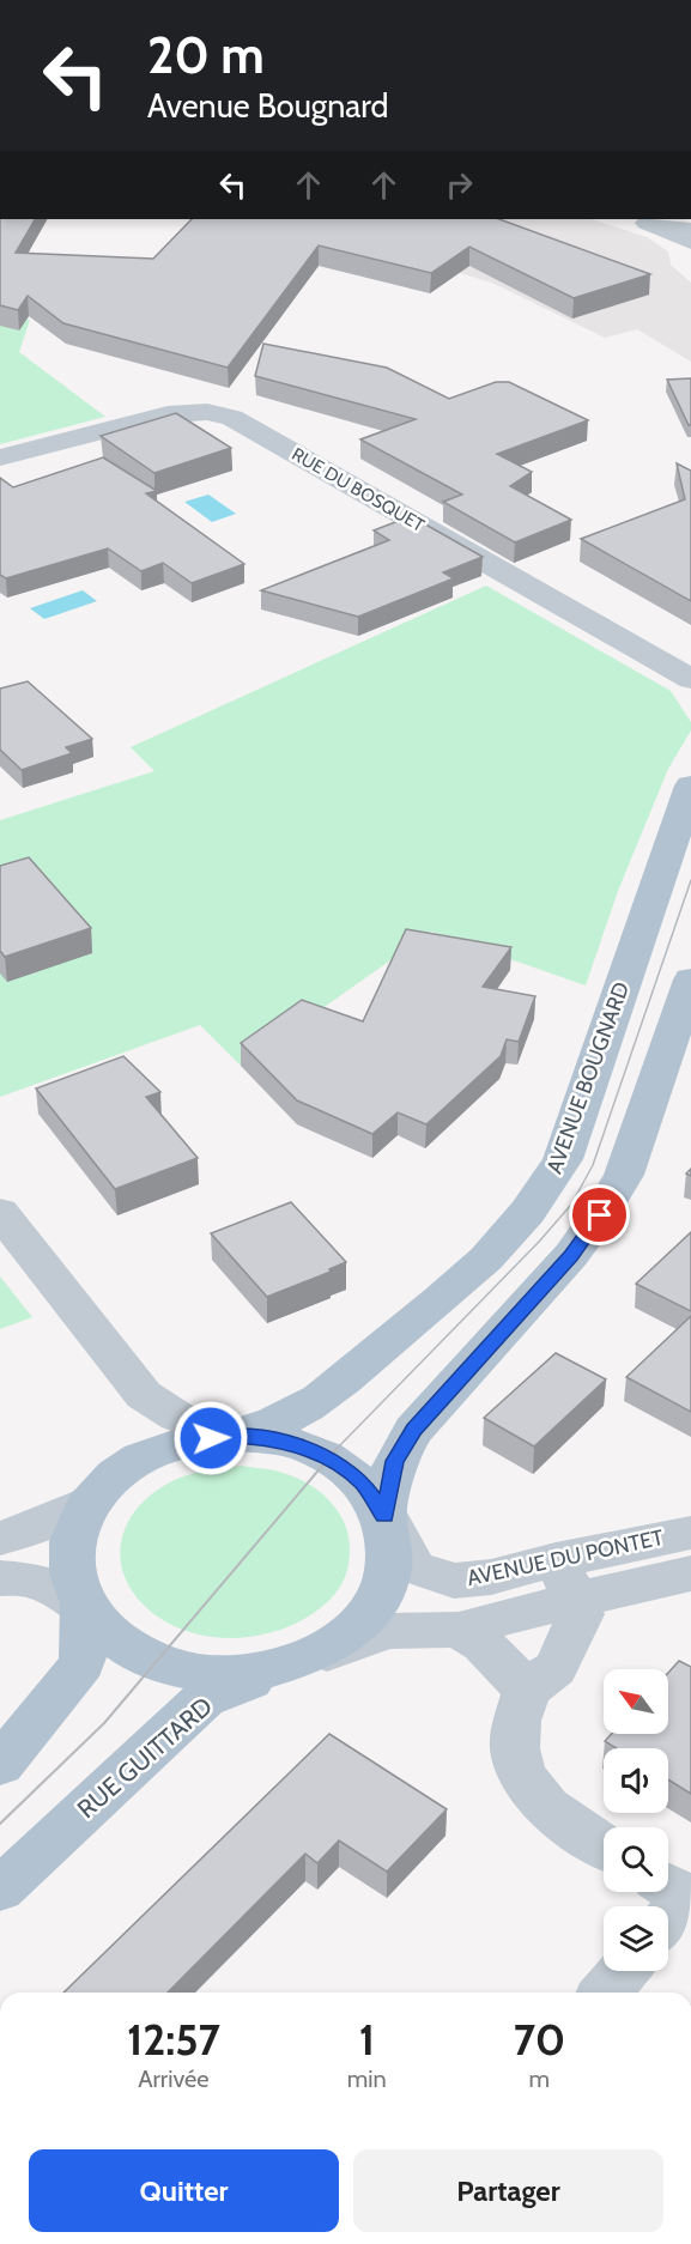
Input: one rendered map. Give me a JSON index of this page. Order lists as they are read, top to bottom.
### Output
{
  "streets": {
    "main road": ["AVENUE BOUGNARD", "RUE GUITTARD"],
    "street": ["RUE DU BOSQUET", "AVENUE DU PONTET"]
  },
  "crossings": [
    ["AVENUE DU PONTET", "RUE GUITTARD"]
  ],
  "north": "top left",
  "page": {
    "turn": ["20 m", "Avenue Bougnard"],
    "eta": [
      "12:57",
      "Arrivée",
      "1",
      "min",
      "70",
      "m"
    ],
    "buttons": ["Quitter", "Partager"]
  }
}
